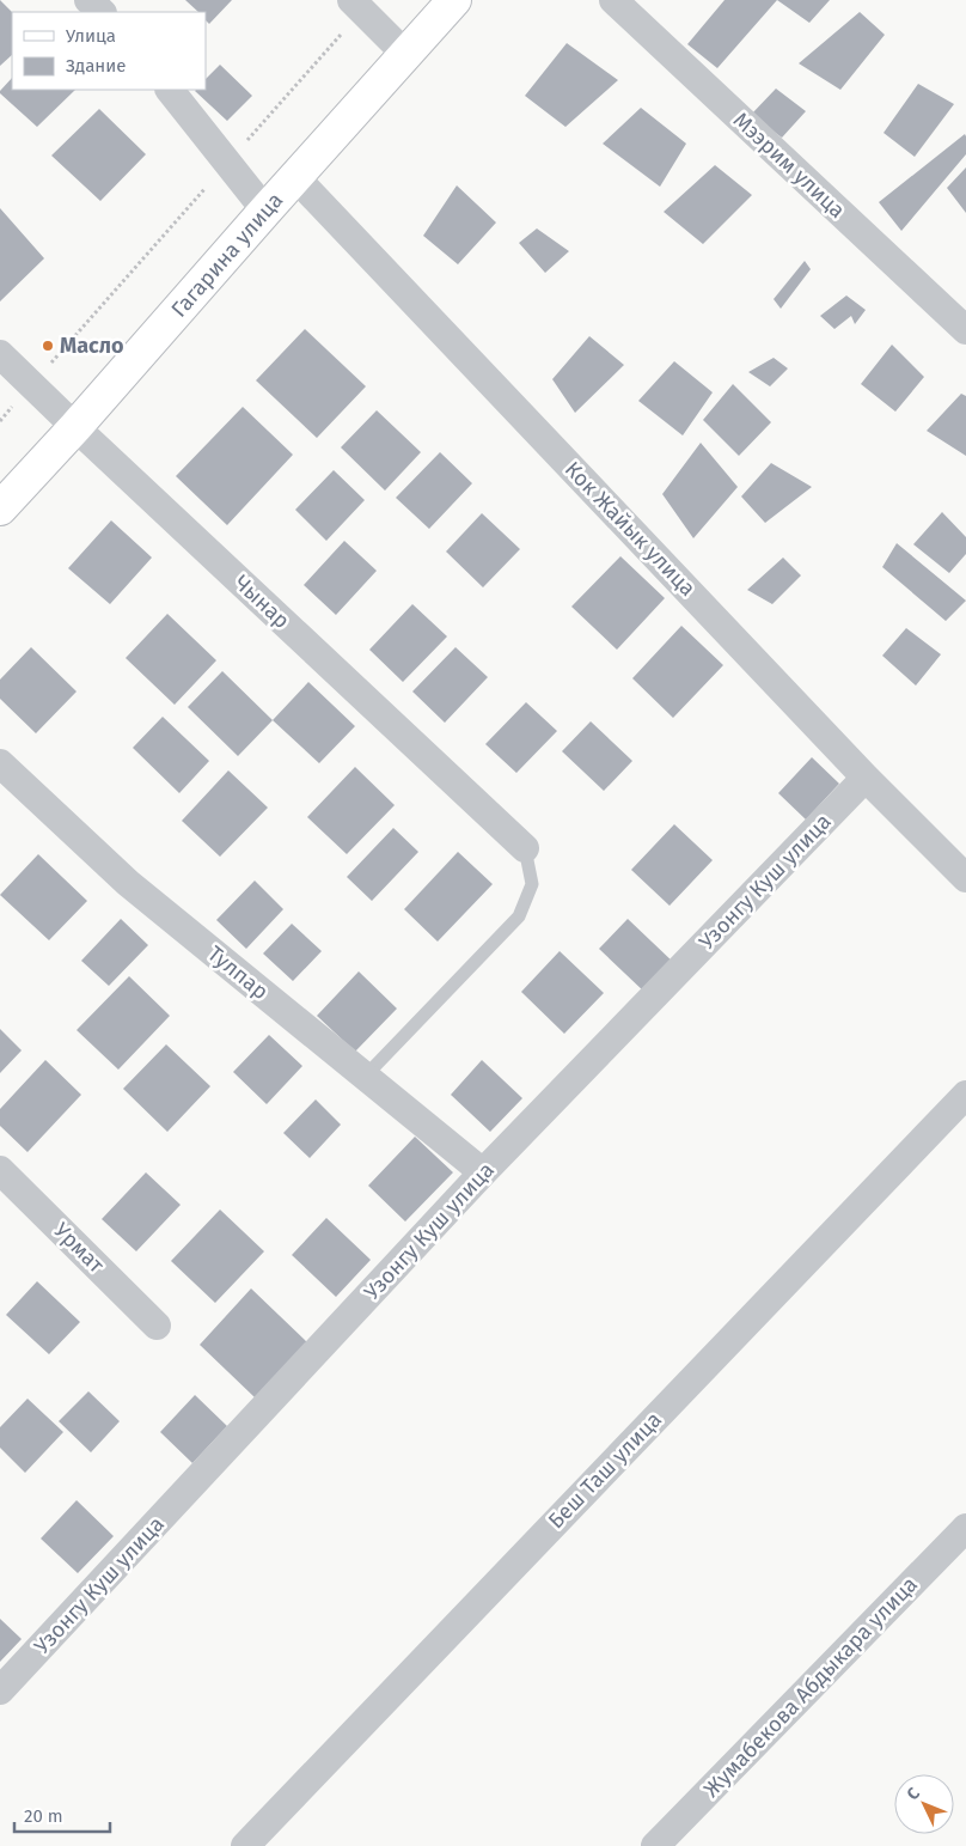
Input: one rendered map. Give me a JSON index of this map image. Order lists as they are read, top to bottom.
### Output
{
  "streets": {
    "main road": ["Гагарина улица"],
    "street": [
      "Мээрим улица",
      "Кок Жайык улица",
      "Чынар",
      "Узонгу Куш улица",
      "Тулпар",
      "Урмат",
      "Беш Таш улица",
      "Жумабекова Абдыкара улица"
    ]
  },
  "crossings": [
    ["Гагарина улица", "Кок Жайык улица"],
    ["Гагарина улица", "Чынар"],
    ["Кок Жайык улица", "Узонгу Куш улица"],
    ["Узонгу Куш улица", "Тулпар"]
  ],
  "places": ["Масло"],
  "legend": ["Улица", "Здание"],
  "scale_bar": "20 m",
  "north": "top left"
}
